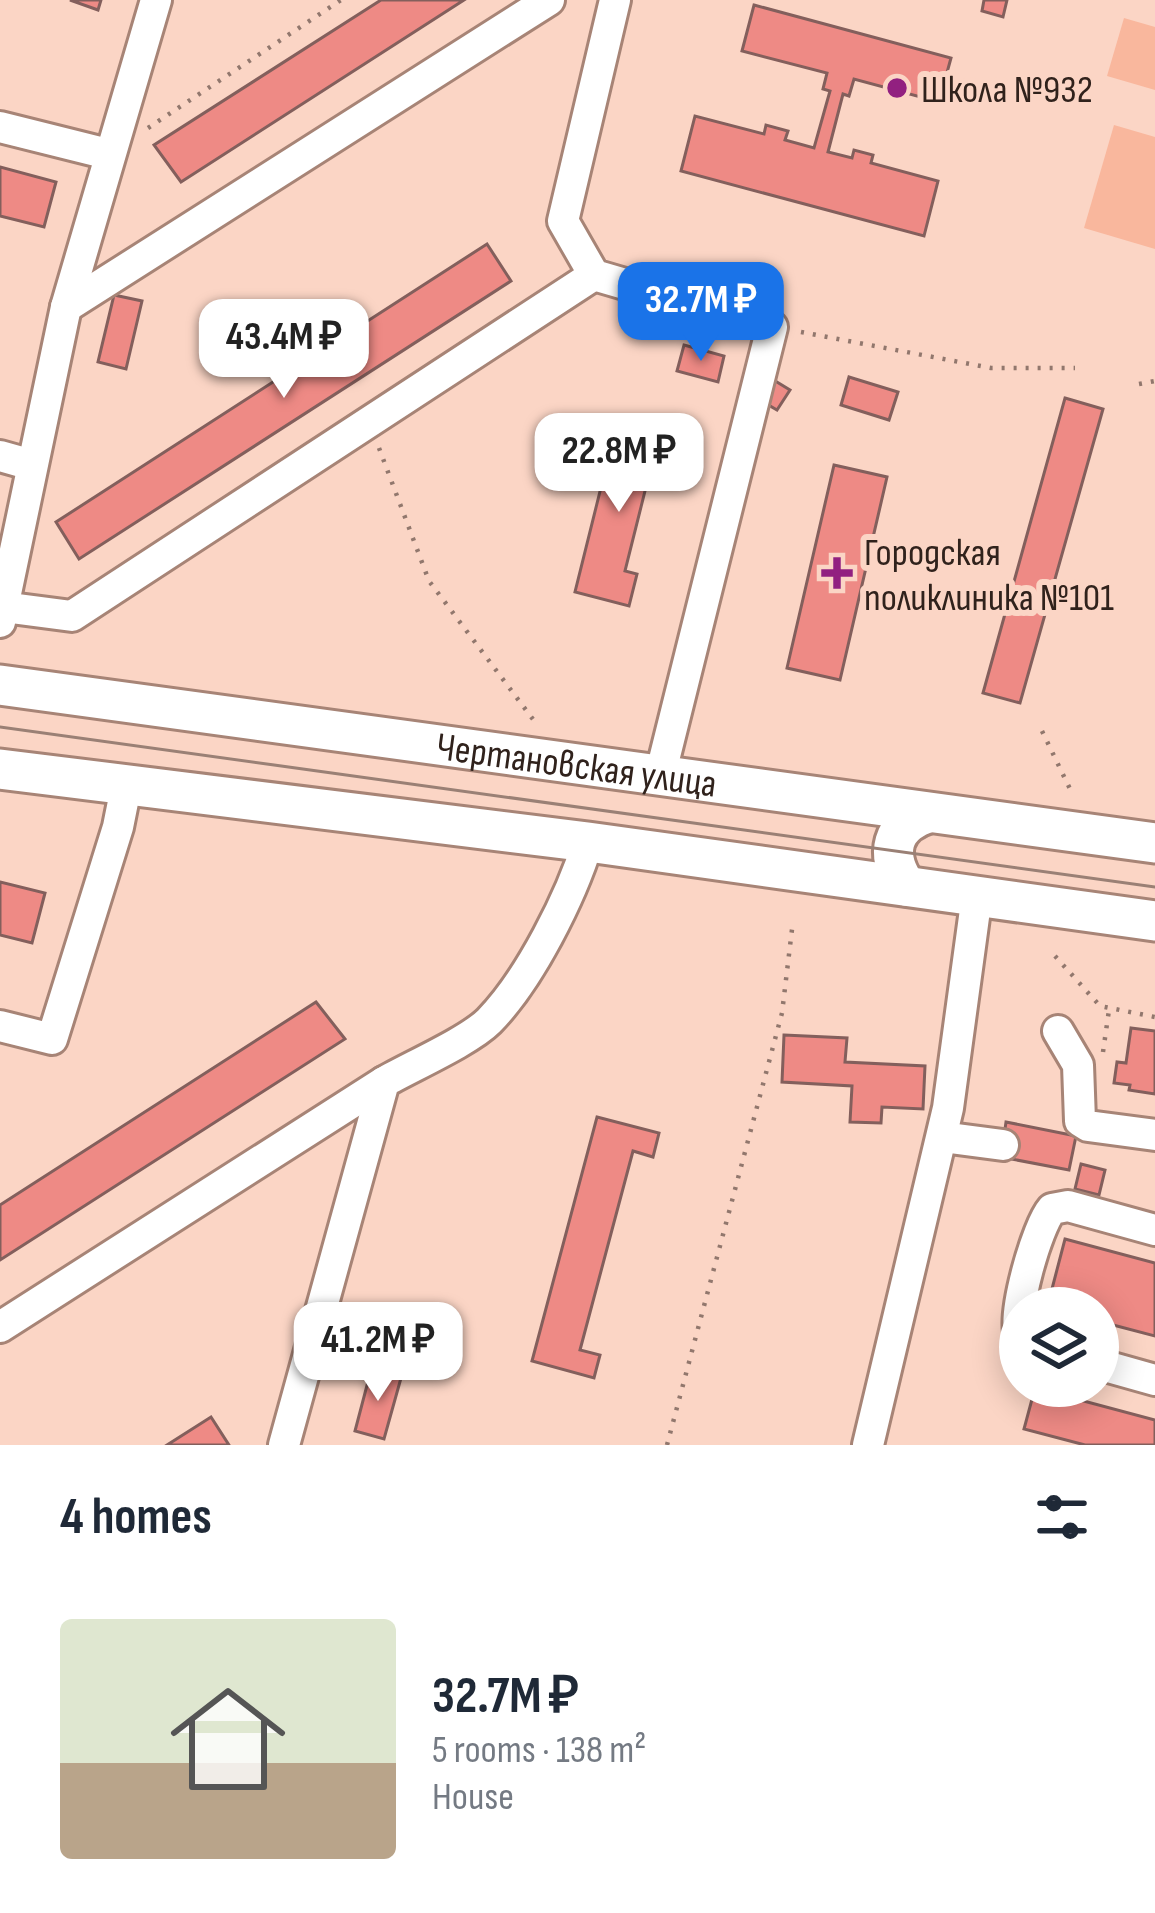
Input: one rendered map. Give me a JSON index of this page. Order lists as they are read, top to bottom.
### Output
{
  "streets": {
    "main road": ["Чертановская улица"]
  },
  "places": {
    "other": ["Школа №932"],
    "health": ["Городская поликлиника №101"]
  },
  "page": {
    "price": [
      "32.7M ₽",
      "43.4M ₽",
      "22.8M ₽",
      "41.2M ₽"
    ],
    "heading": "4 homes",
    "list": [
      {
        "name": "32.7M ₽",
        "note": "5 rooms · 138 m² · House"
      }
    ]
  }
}
